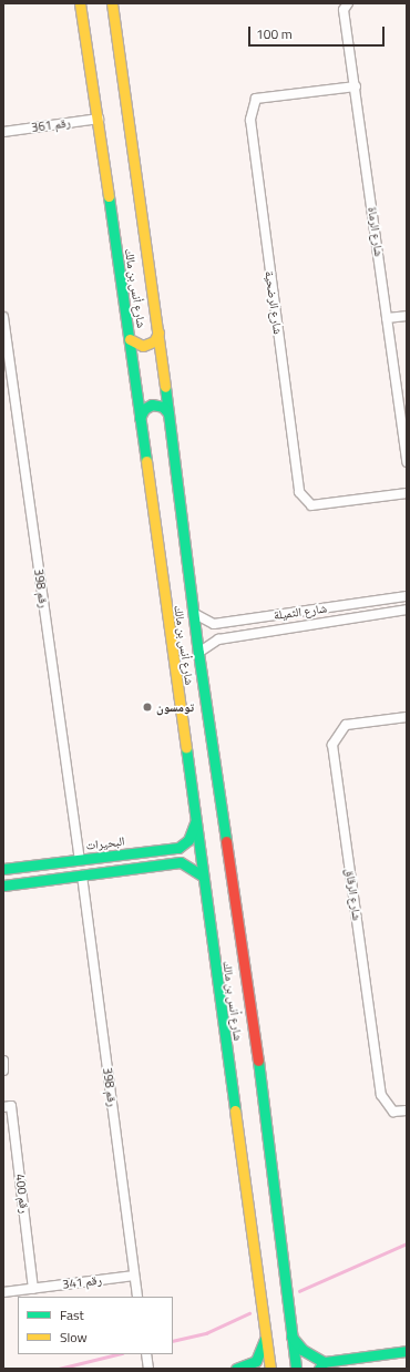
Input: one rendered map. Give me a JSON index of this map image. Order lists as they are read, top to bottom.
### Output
{
  "streets": {
    "main road": ["شارع أنس بن مالك", "البحيرات"],
    "street": [
      "رقم 361",
      "شارع الرماة",
      "شارع الرضحية",
      "رقم 398",
      "شارع الثميلة",
      "شارع الرقاق",
      "رقم 400",
      "رقم 341"
    ]
  },
  "crossings": [
    ["رقم 361", "شارع أنس بن مالك"],
    ["شارع الرماة", "شارع الرضحية"],
    ["شارع أنس بن مالك", "شارع الثميلة"],
    ["شارع أنس بن مالك", "البحيرات"],
    ["رقم 398", "البحيرات"],
    ["رقم 398", "رقم 341"],
    ["رقم 400", "رقم 341"]
  ],
  "places": ["تومسون"],
  "legend": ["Fast", "Slow"],
  "scale_bar": "100 m"
}
